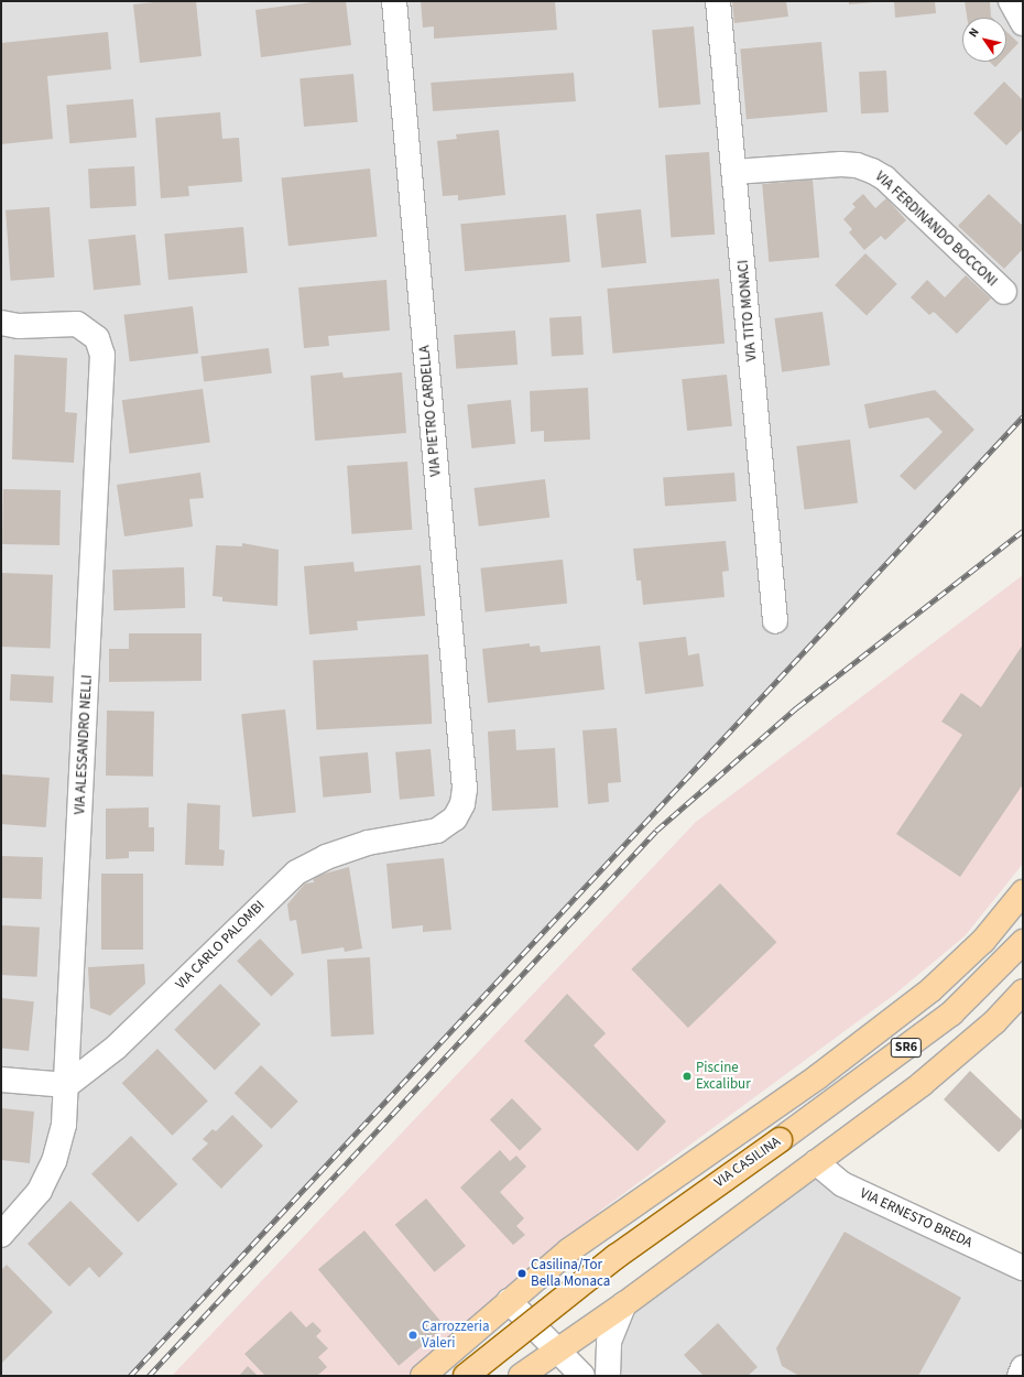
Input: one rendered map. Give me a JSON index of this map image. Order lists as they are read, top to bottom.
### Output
{
  "streets": {
    "main road": ["SR6", "VIA CASILINA"],
    "street": [
      "VIA FERDINANDO BOCCONI",
      "VIA TITO MONACI",
      "VIA PIETRO CARDELLA",
      "VIA ALESSANDRO NELLI",
      "VIA CARLO PALOMBI",
      "VIA ERNESTO BREDA"
    ]
  },
  "crossings": [
    ["VIA FERDINANDO BOCCONI", "VIA TITO MONACI"],
    ["VIA PIETRO CARDELLA", "VIA CARLO PALOMBI"],
    ["VIA ALESSANDRO NELLI", "VIA CARLO PALOMBI"]
  ],
  "places": ["Piscine Excalibur", "Casilina/Tor Bella Monaca", "Carrozzeria Valeri"],
  "north": "top left"
}
